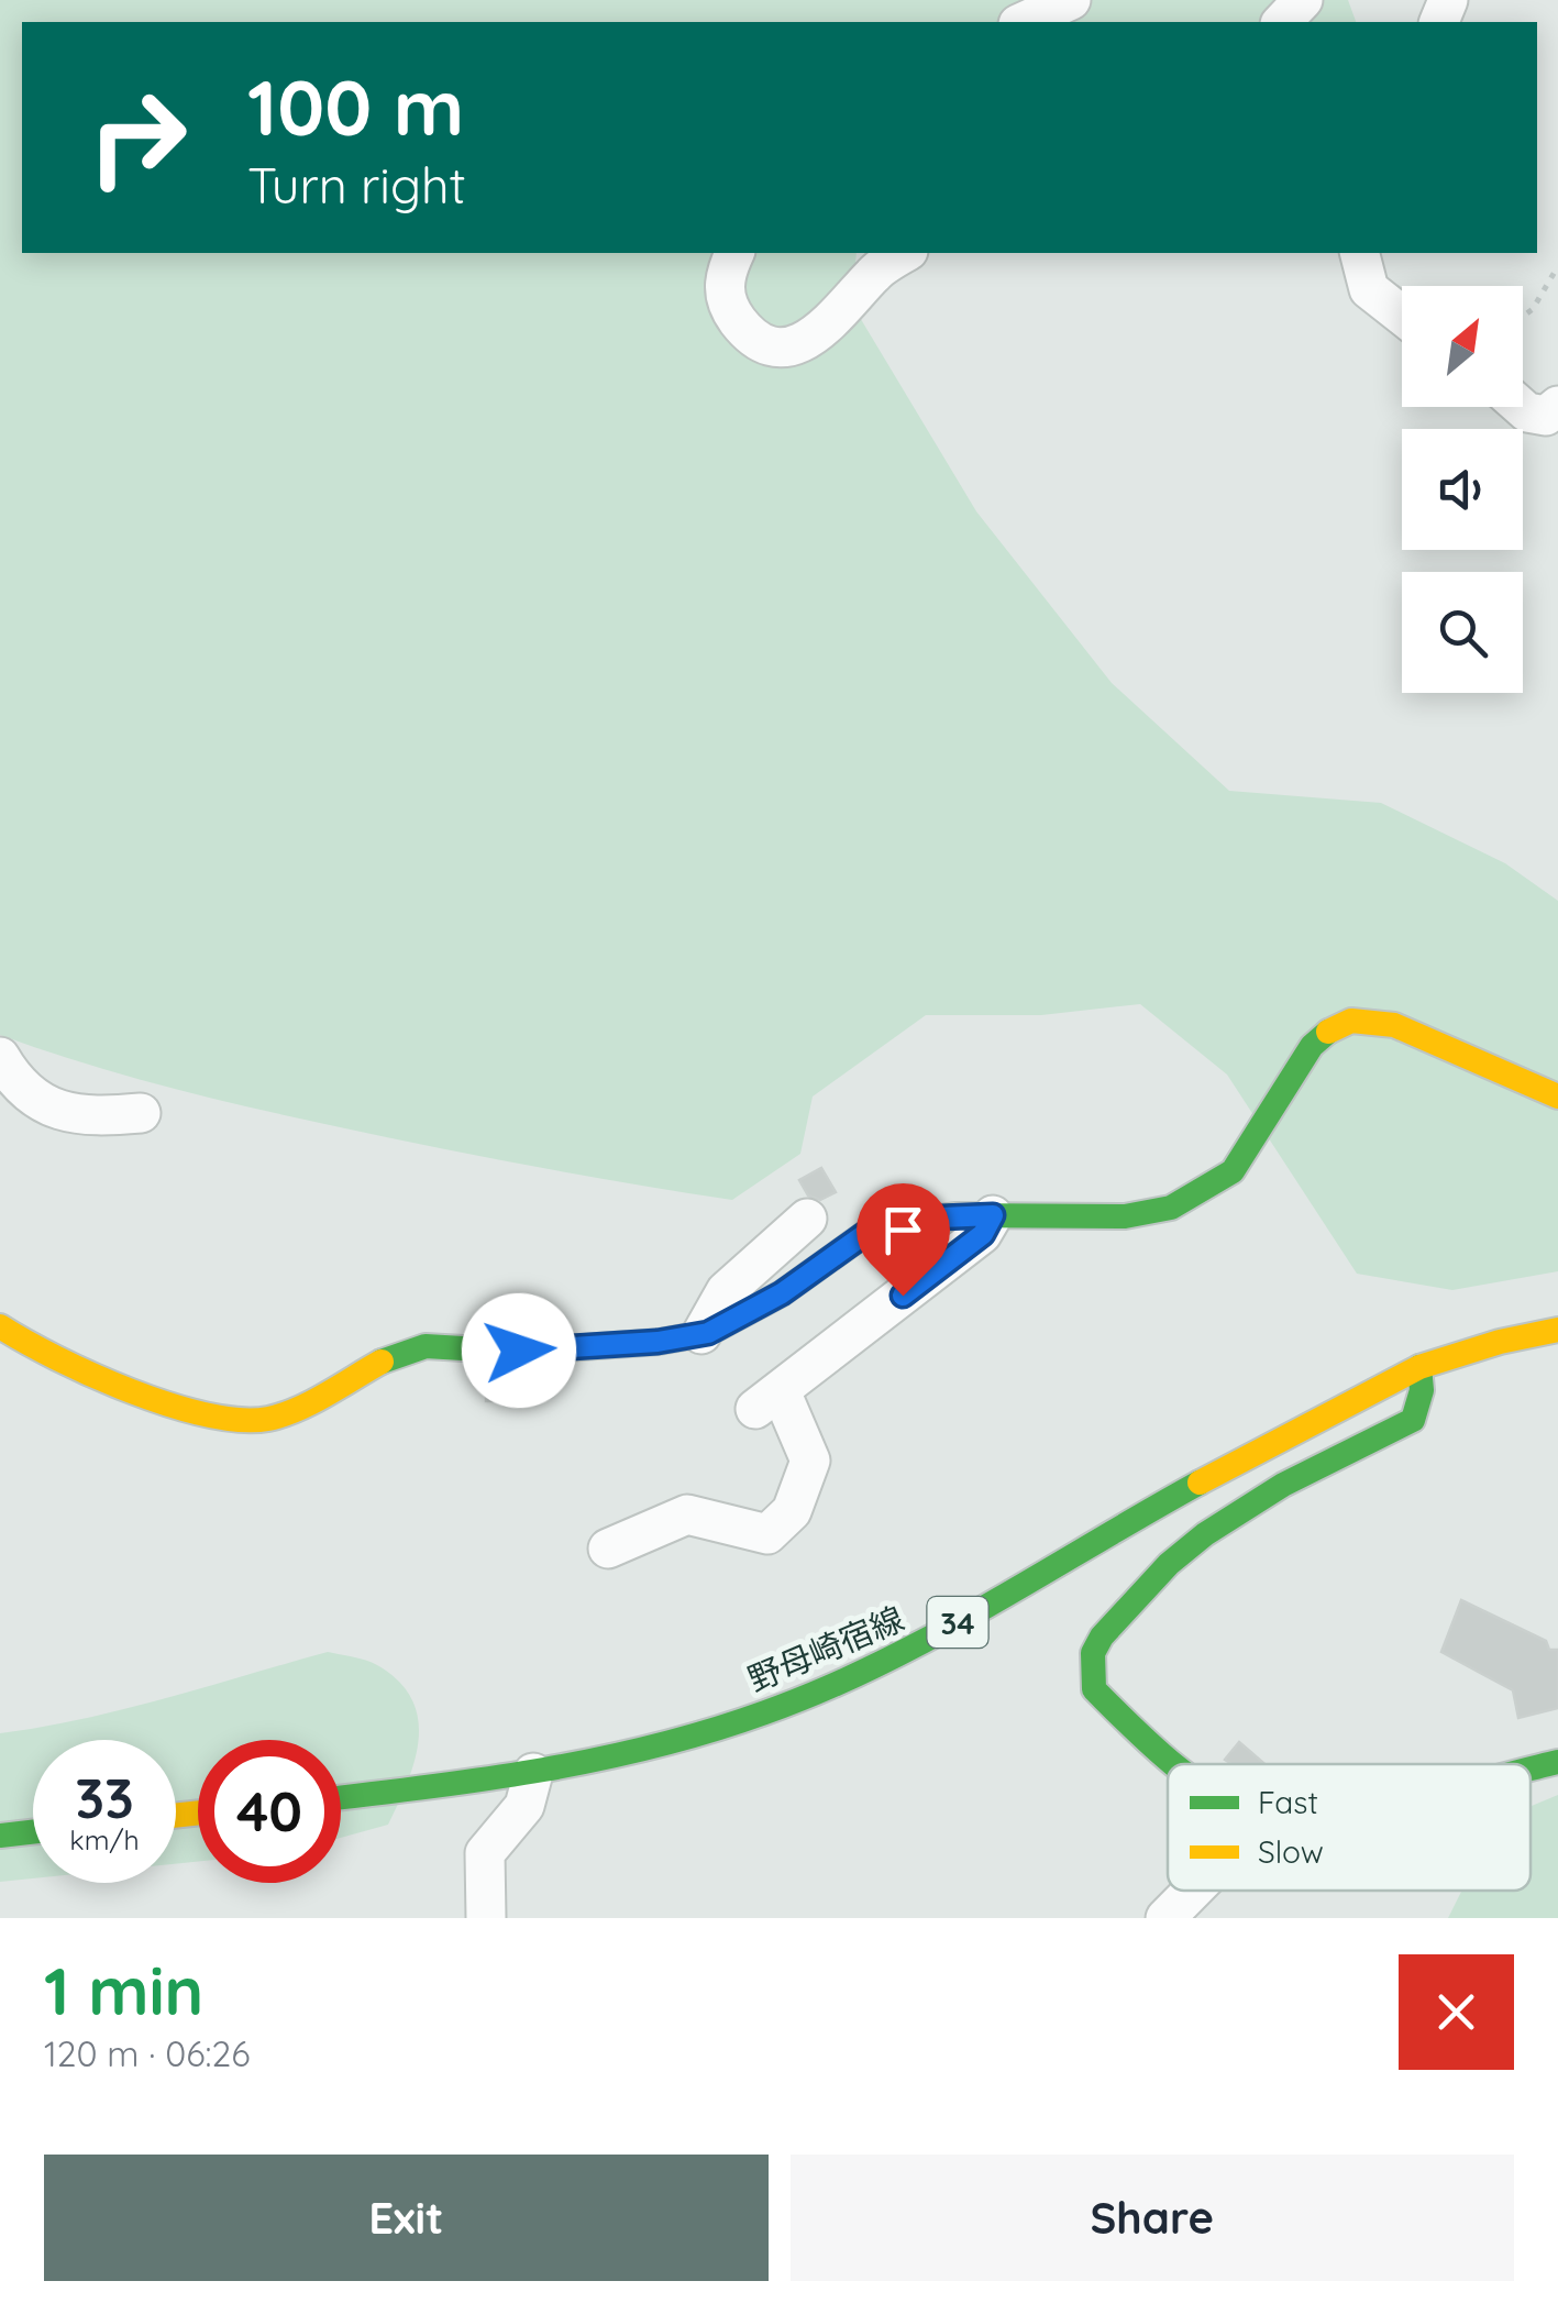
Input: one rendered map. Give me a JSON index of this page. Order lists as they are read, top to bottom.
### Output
{
  "streets": {
    "street": ["34", "野母崎宿線"]
  },
  "legend": ["Fast", "Slow"],
  "north": "top right",
  "page": {
    "turn": ["100 m", "Turn right"],
    "speed": "33 km/h",
    "limit": "40",
    "heading": ["1 min", "120 m · 06:26"],
    "buttons": ["Exit", "Share"]
  }
}
